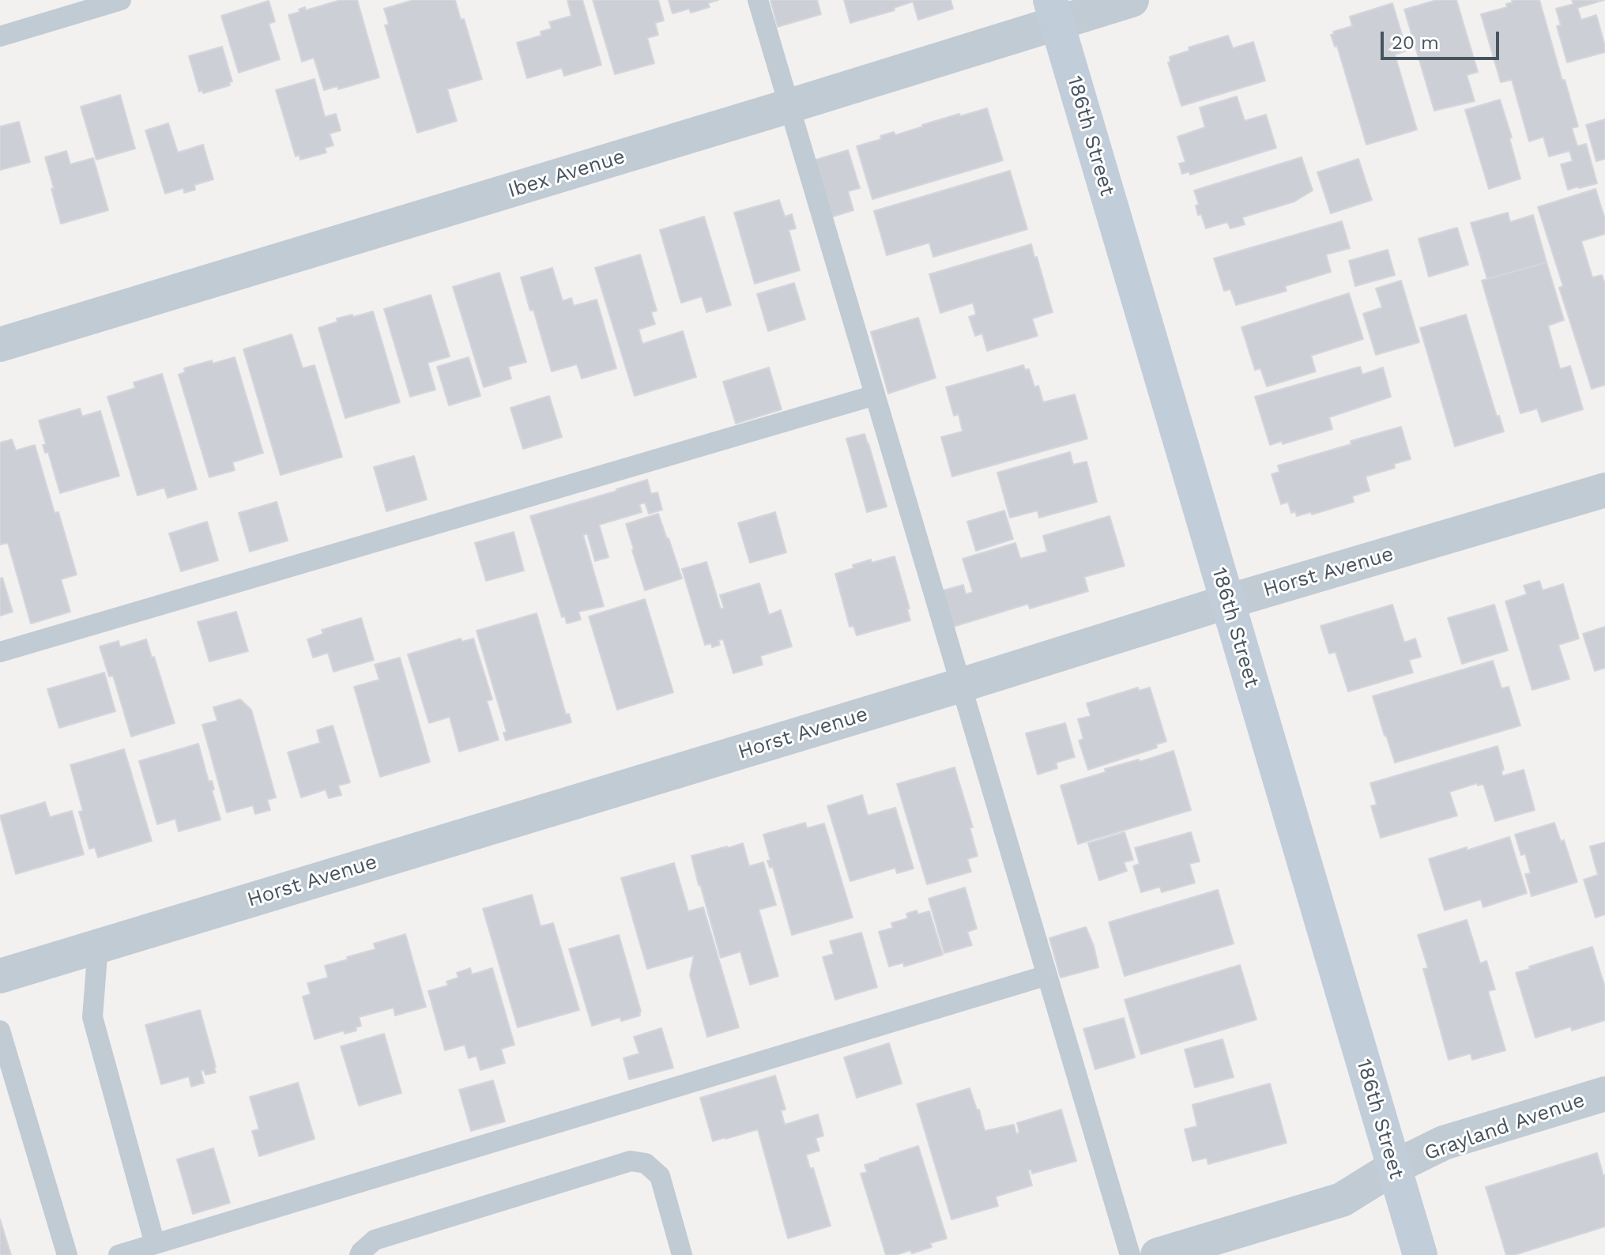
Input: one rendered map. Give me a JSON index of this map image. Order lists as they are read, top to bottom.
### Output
{
  "streets": {
    "street": [
      "186th Street",
      "Ibex Avenue",
      "Horst Avenue",
      "Grayland Avenue"
    ]
  },
  "crossings": [
    ["186th Street", "Ibex Avenue"],
    ["186th Street", "Horst Avenue"],
    ["186th Street", "Grayland Avenue"]
  ],
  "scale_bar": "20 m"
}
